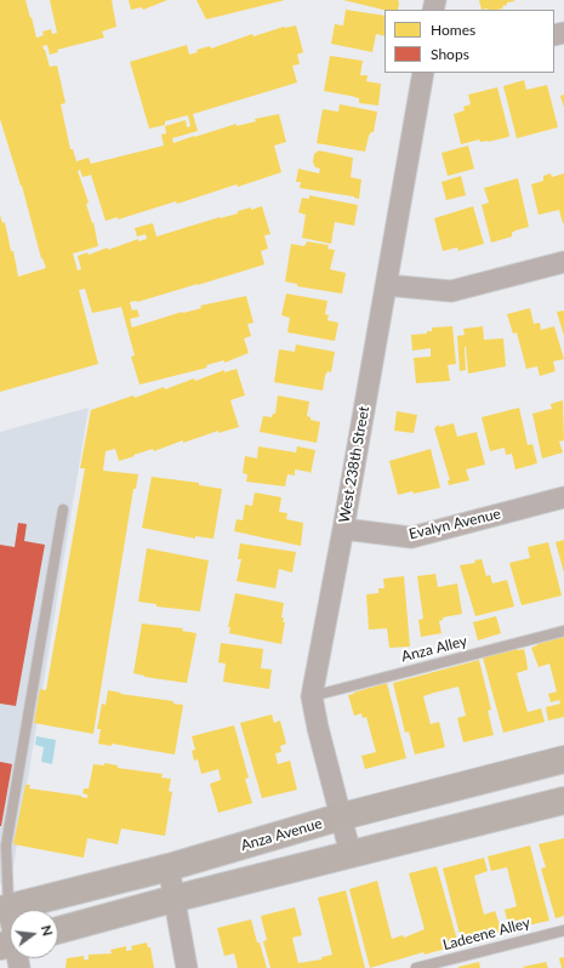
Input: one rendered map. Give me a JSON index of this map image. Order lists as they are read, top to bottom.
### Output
{
  "streets": {
    "main road": ["Anza Avenue"],
    "street": ["West 238th Street", "Evalyn Avenue"],
    "lane": ["Anza Alley", "Ladeene Alley"]
  },
  "crossings": [
    ["West 238th Street", "Evalyn Avenue"],
    ["West 238th Street", "Anza Alley"],
    ["West 238th Street", "Anza Avenue"]
  ],
  "legend": ["Homes", "Shops"],
  "north": "right"
}
